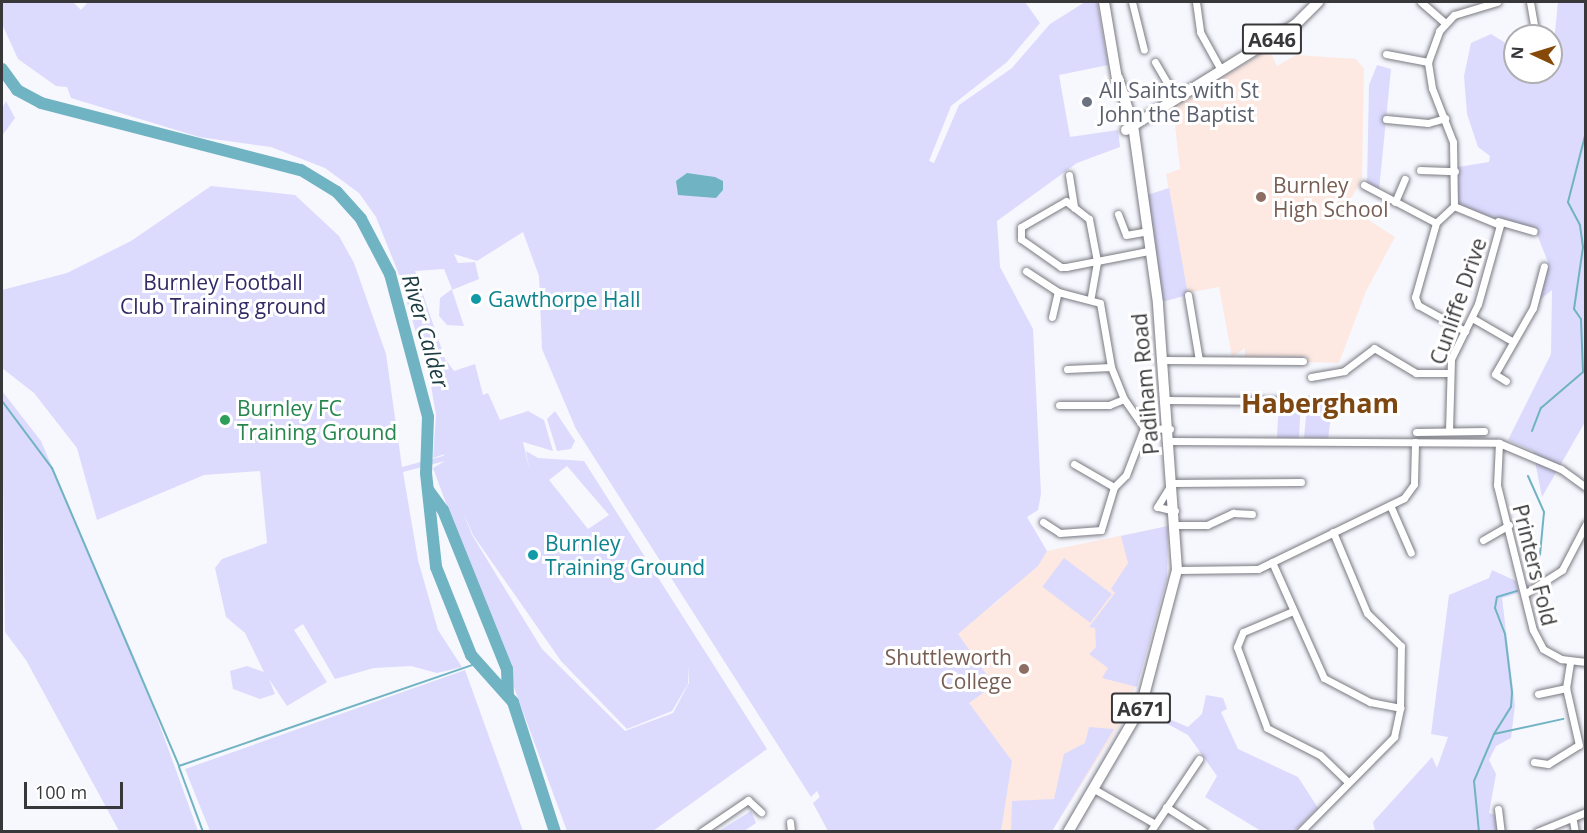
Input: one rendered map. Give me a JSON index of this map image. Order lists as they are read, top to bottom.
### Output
{
  "streets": {
    "main road": ["A646", "Padiham Road", "A671"],
    "street": ["Cunliffe Drive", "Printers Fold"]
  },
  "crossings": [
    ["A646", "Padiham Road"],
    ["Padiham Road", "A671"]
  ],
  "districts": ["Habergham"],
  "water": ["River Calder"],
  "parks": ["Burnley Football Club Training ground"],
  "places": [
    "All Saints with St John the Baptist",
    "Burnley High School",
    "Gawthorpe Hall",
    "Burnley FC Training Ground",
    "Burnley Training Ground",
    "Shuttleworth College"
  ],
  "scale_bar": "100 m",
  "north": "left"
}
